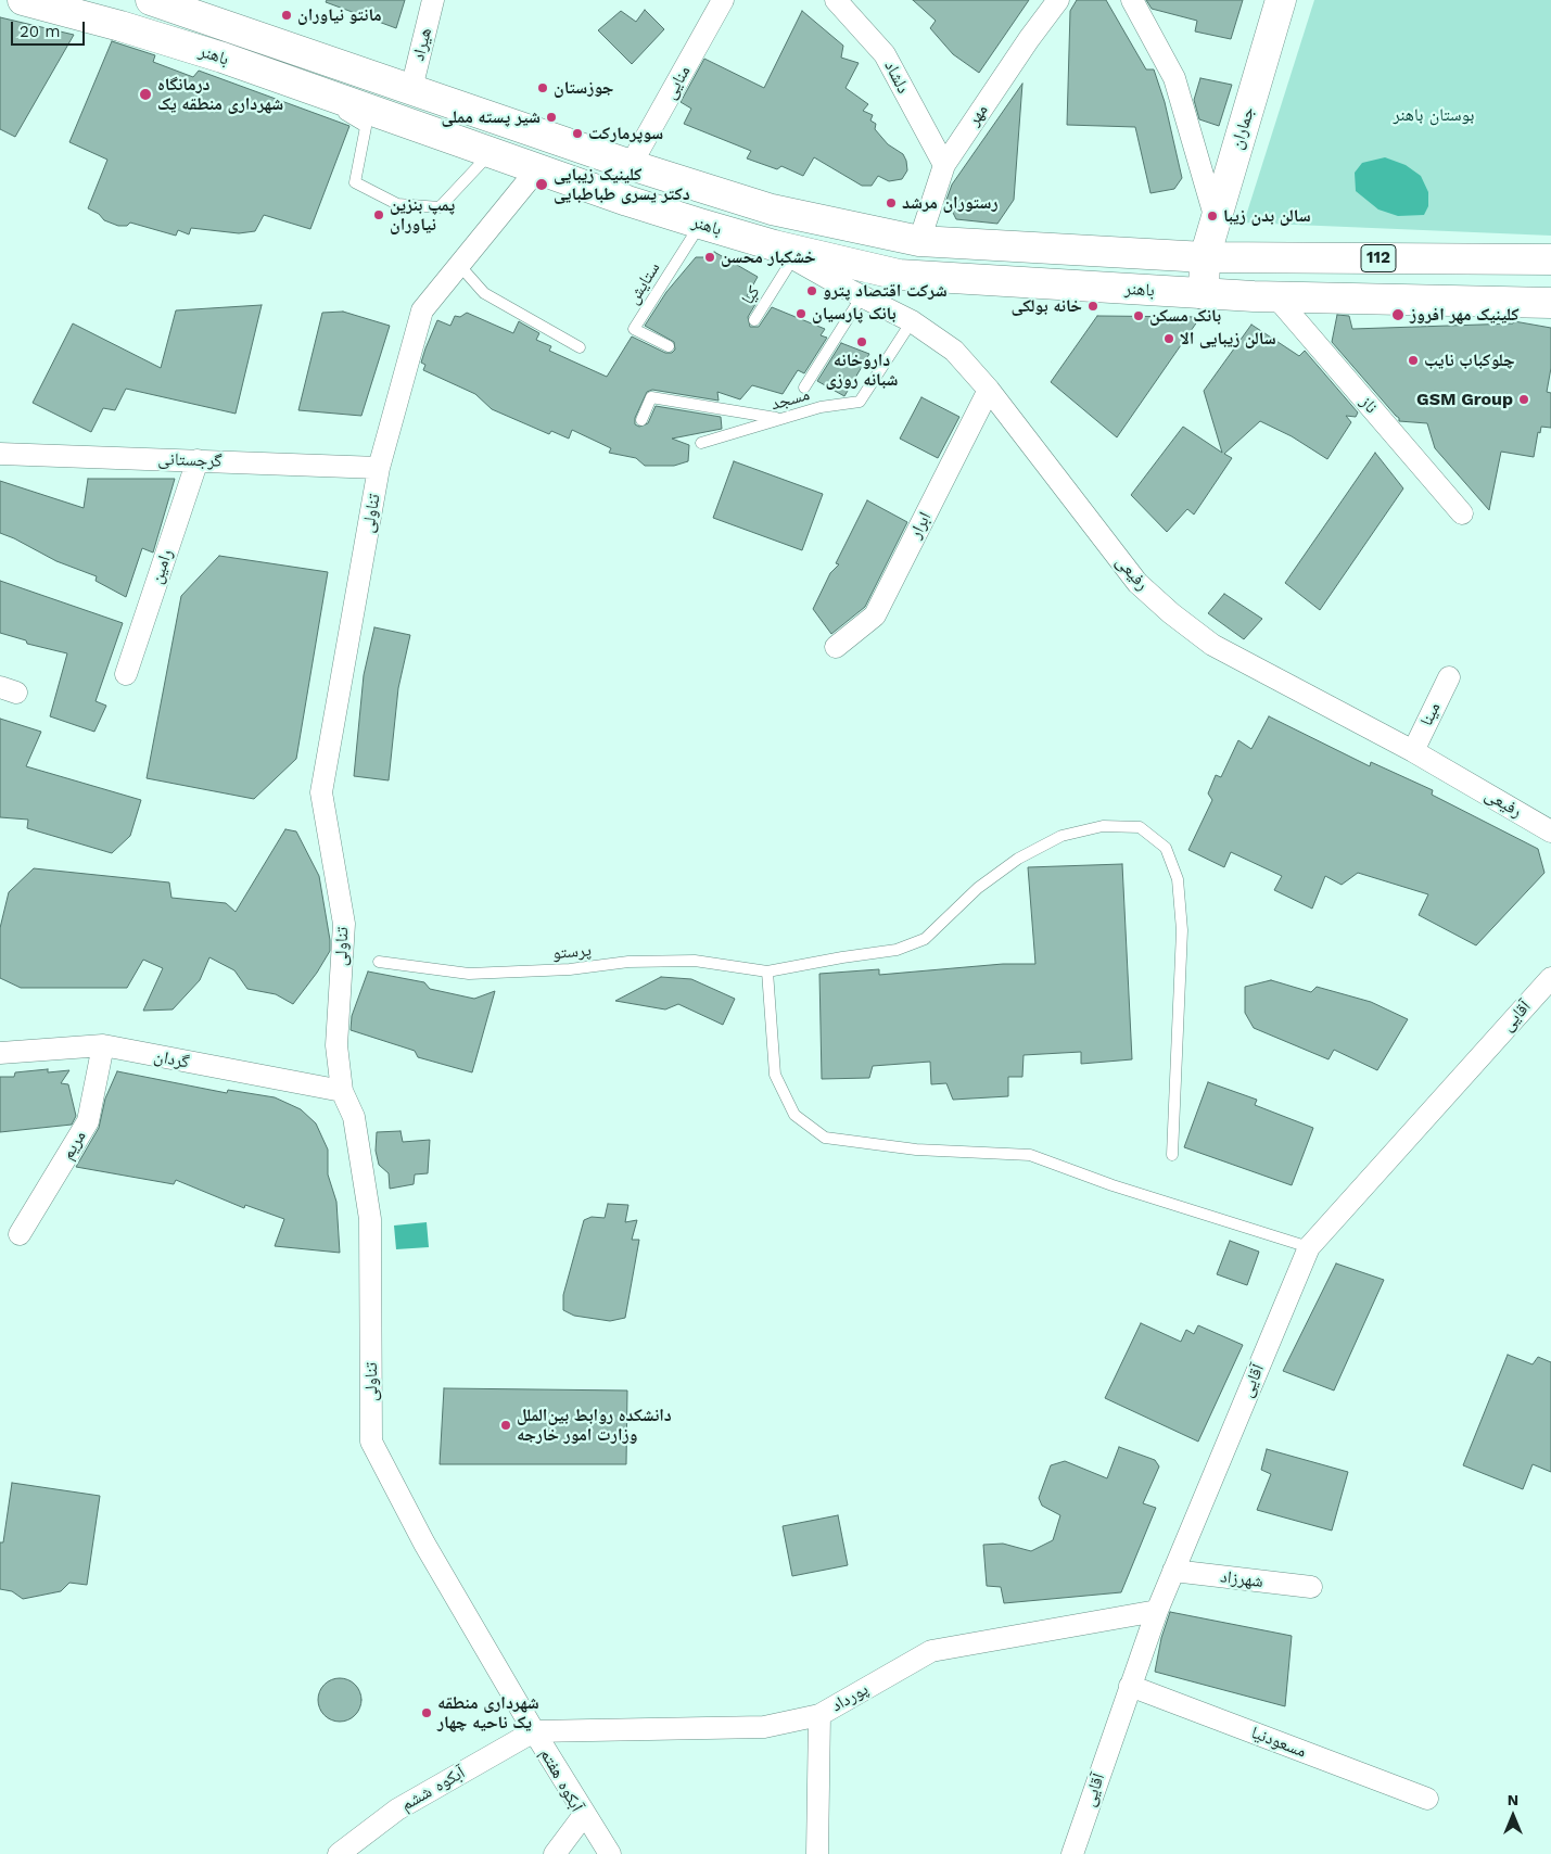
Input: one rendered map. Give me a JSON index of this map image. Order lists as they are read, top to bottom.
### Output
{
  "streets": {
    "main road": ["باهنر", "جماران", "112"],
    "street": [
      "هیراد",
      "دلشاد",
      "منایی",
      "مهر",
      "ناز",
      "گرجستانی",
      "تناولی",
      "ابرار",
      "رامین",
      "رفیعی",
      "مینا",
      "آقایی",
      "گردان",
      "مریم",
      "شهرزاد",
      "پورداد",
      "مسعودنیا",
      "آبکوه هفتم",
      "آبکوه ششم"
    ],
    "lane": [
      "ستایش",
      "کیا",
      "مسجد",
      "پرستو"
    ]
  },
  "crossings": [
    ["هیراد", "باهنر"],
    ["باهنر", "منایی"],
    ["باهنر", "مهر"],
    ["باهنر", "جماران"],
    ["باهنر", "ستایش"],
    ["باهنر", "کیا"],
    ["باهنر", "ناز"],
    ["باهنر", "تناولی"],
    ["باهنر", "رفیعی"],
    ["دلشاد", "مهر"],
    ["کیا", "رفیعی"],
    ["مسجد", "رفیعی"],
    ["گرجستانی", "تناولی"],
    ["گرجستانی", "رامین"],
    ["تناولی", "گردان"],
    ["تناولی", "پورداد"],
    ["تناولی", "آبکوه هفتم"],
    ["تناولی", "آبکوه ششم"],
    ["ابرار", "رفیعی"],
    ["رفیعی", "مینا"],
    ["آقایی", "شهرزاد"],
    ["آقایی", "پورداد"],
    ["آقایی", "مسعودنیا"],
    ["گردان", "مریم"],
    ["پورداد", "آبکوه هفتم"],
    ["پورداد", "آبکوه ششم"],
    ["آبکوه هفتم", "آبکوه ششم"]
  ],
  "parks": ["بوستان باهنر"],
  "places": [
    "مانتو نیاوران",
    "جوزستان",
    "درمانگاه شهرداری منطقه یک",
    "شیر پسته مملی",
    "سوپرمارکت",
    "کلینیک زیبایی دکتر یسری طباطبایی",
    "رستوران مرشد",
    "پمپ بنزین نیاوران",
    "سالن بدن زیبا",
    "خشکبار محسن",
    "شركت اقتصاد پترو",
    "خانه بولکی",
    "بانک پارسیان",
    "کلینیک مهر افروز",
    "بانک مسکن",
    "سالن زیبایی الا",
    "داروخانه شبانه روزی",
    "چلوکباب نایب",
    "GSM Group",
    "دانشکده روابط بین‌الملل وزارت امور خارجه",
    "شهرداری منطقه یک ناحیه چهار"
  ],
  "scale_bar": "20 m",
  "north": "top"
}
